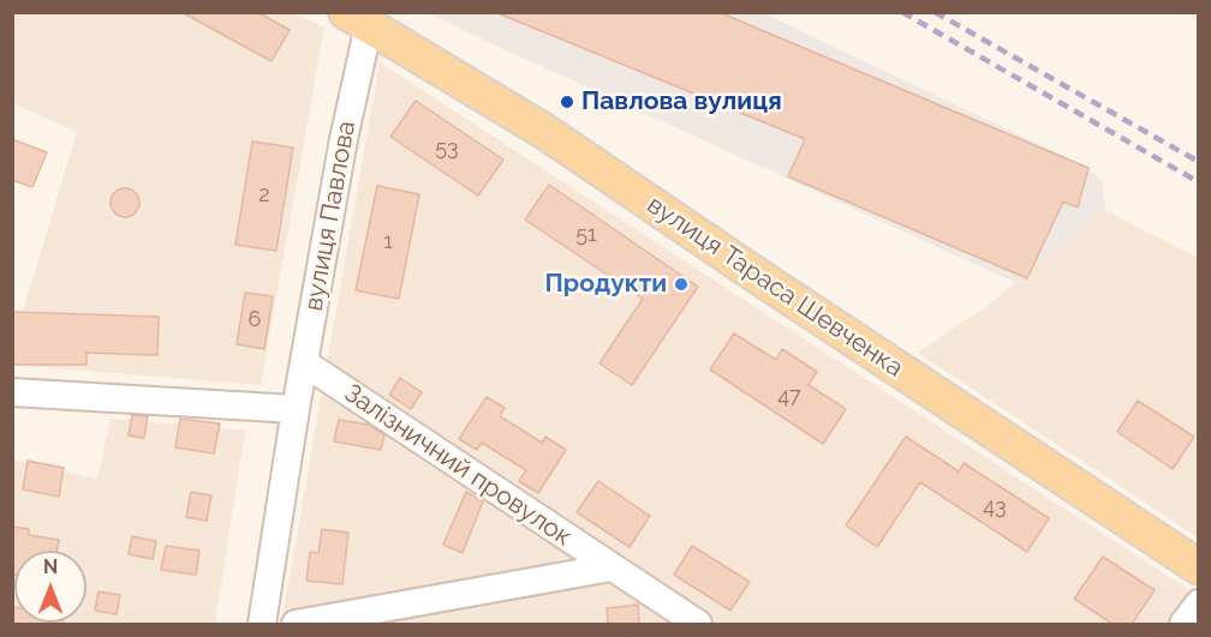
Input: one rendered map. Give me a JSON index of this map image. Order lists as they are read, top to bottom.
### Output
{
  "streets": {
    "main road": ["вулиця Тараса Шевченка"],
    "street": ["вулиця Павлова", "Залізничний провулок"]
  },
  "crossings": [
    ["вулиця Павлова", "вулиця Тараса Шевченка"],
    ["вулиця Павлова", "Залізничний провулок"]
  ],
  "places": ["Павлова вулиця", "Продукти"],
  "house_numbers": [
    "53",
    "2",
    "51",
    "1",
    "6",
    "47",
    "43"
  ],
  "north": "top"
}
